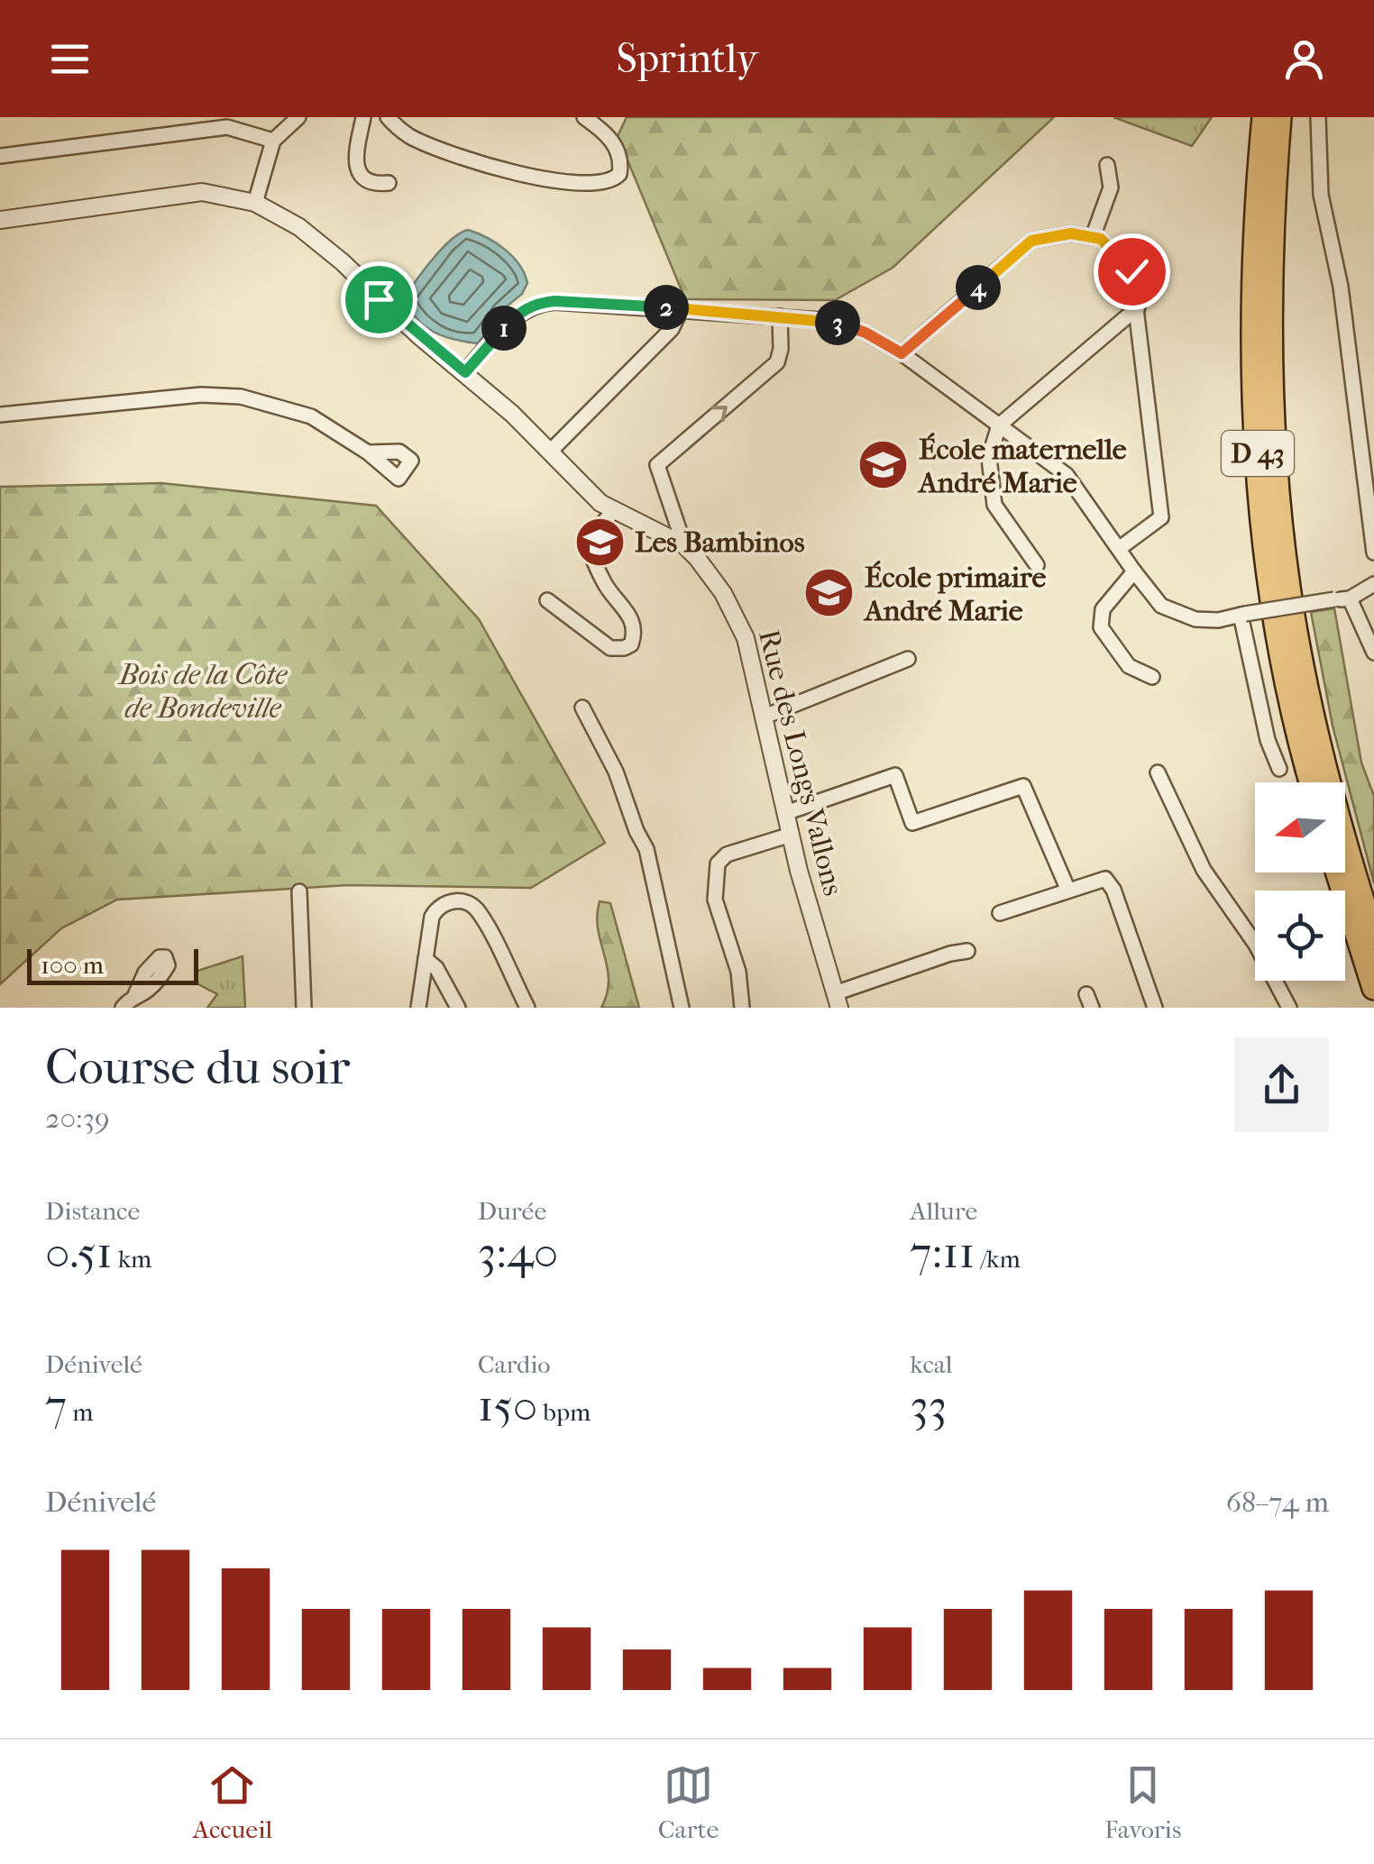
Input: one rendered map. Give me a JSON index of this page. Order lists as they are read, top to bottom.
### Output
{
  "streets": {
    "highway": ["D 43"],
    "street": ["Rue des Longs Vallons"]
  },
  "parks": ["Bois de la Côte de Bondeville"],
  "places": {
    "school or university": ["École maternelle André Marie", "Les Bambinos", "École primaire André Marie"]
  },
  "scale_bar": "100 m",
  "north": "left",
  "page": {
    "header": "Sprintly",
    "pins": [
      "4",
      "2",
      "3",
      "1"
    ],
    "scale": "100 m",
    "heading": ["Course du soir", "20:39"],
    "stats": [
      ["Distance", "0.51 km"],
      ["Durée", "3:40"],
      ["Allure", "7:11 /km"],
      ["Dénivelé", "7 m"],
      ["Cardio", "150 bpm"],
      ["kcal", "33"]
    ],
    "chart": ["Dénivelé", "68–74 m"],
    "tabs": ["Accueil", "Carte", "Favoris"]
  }
}
